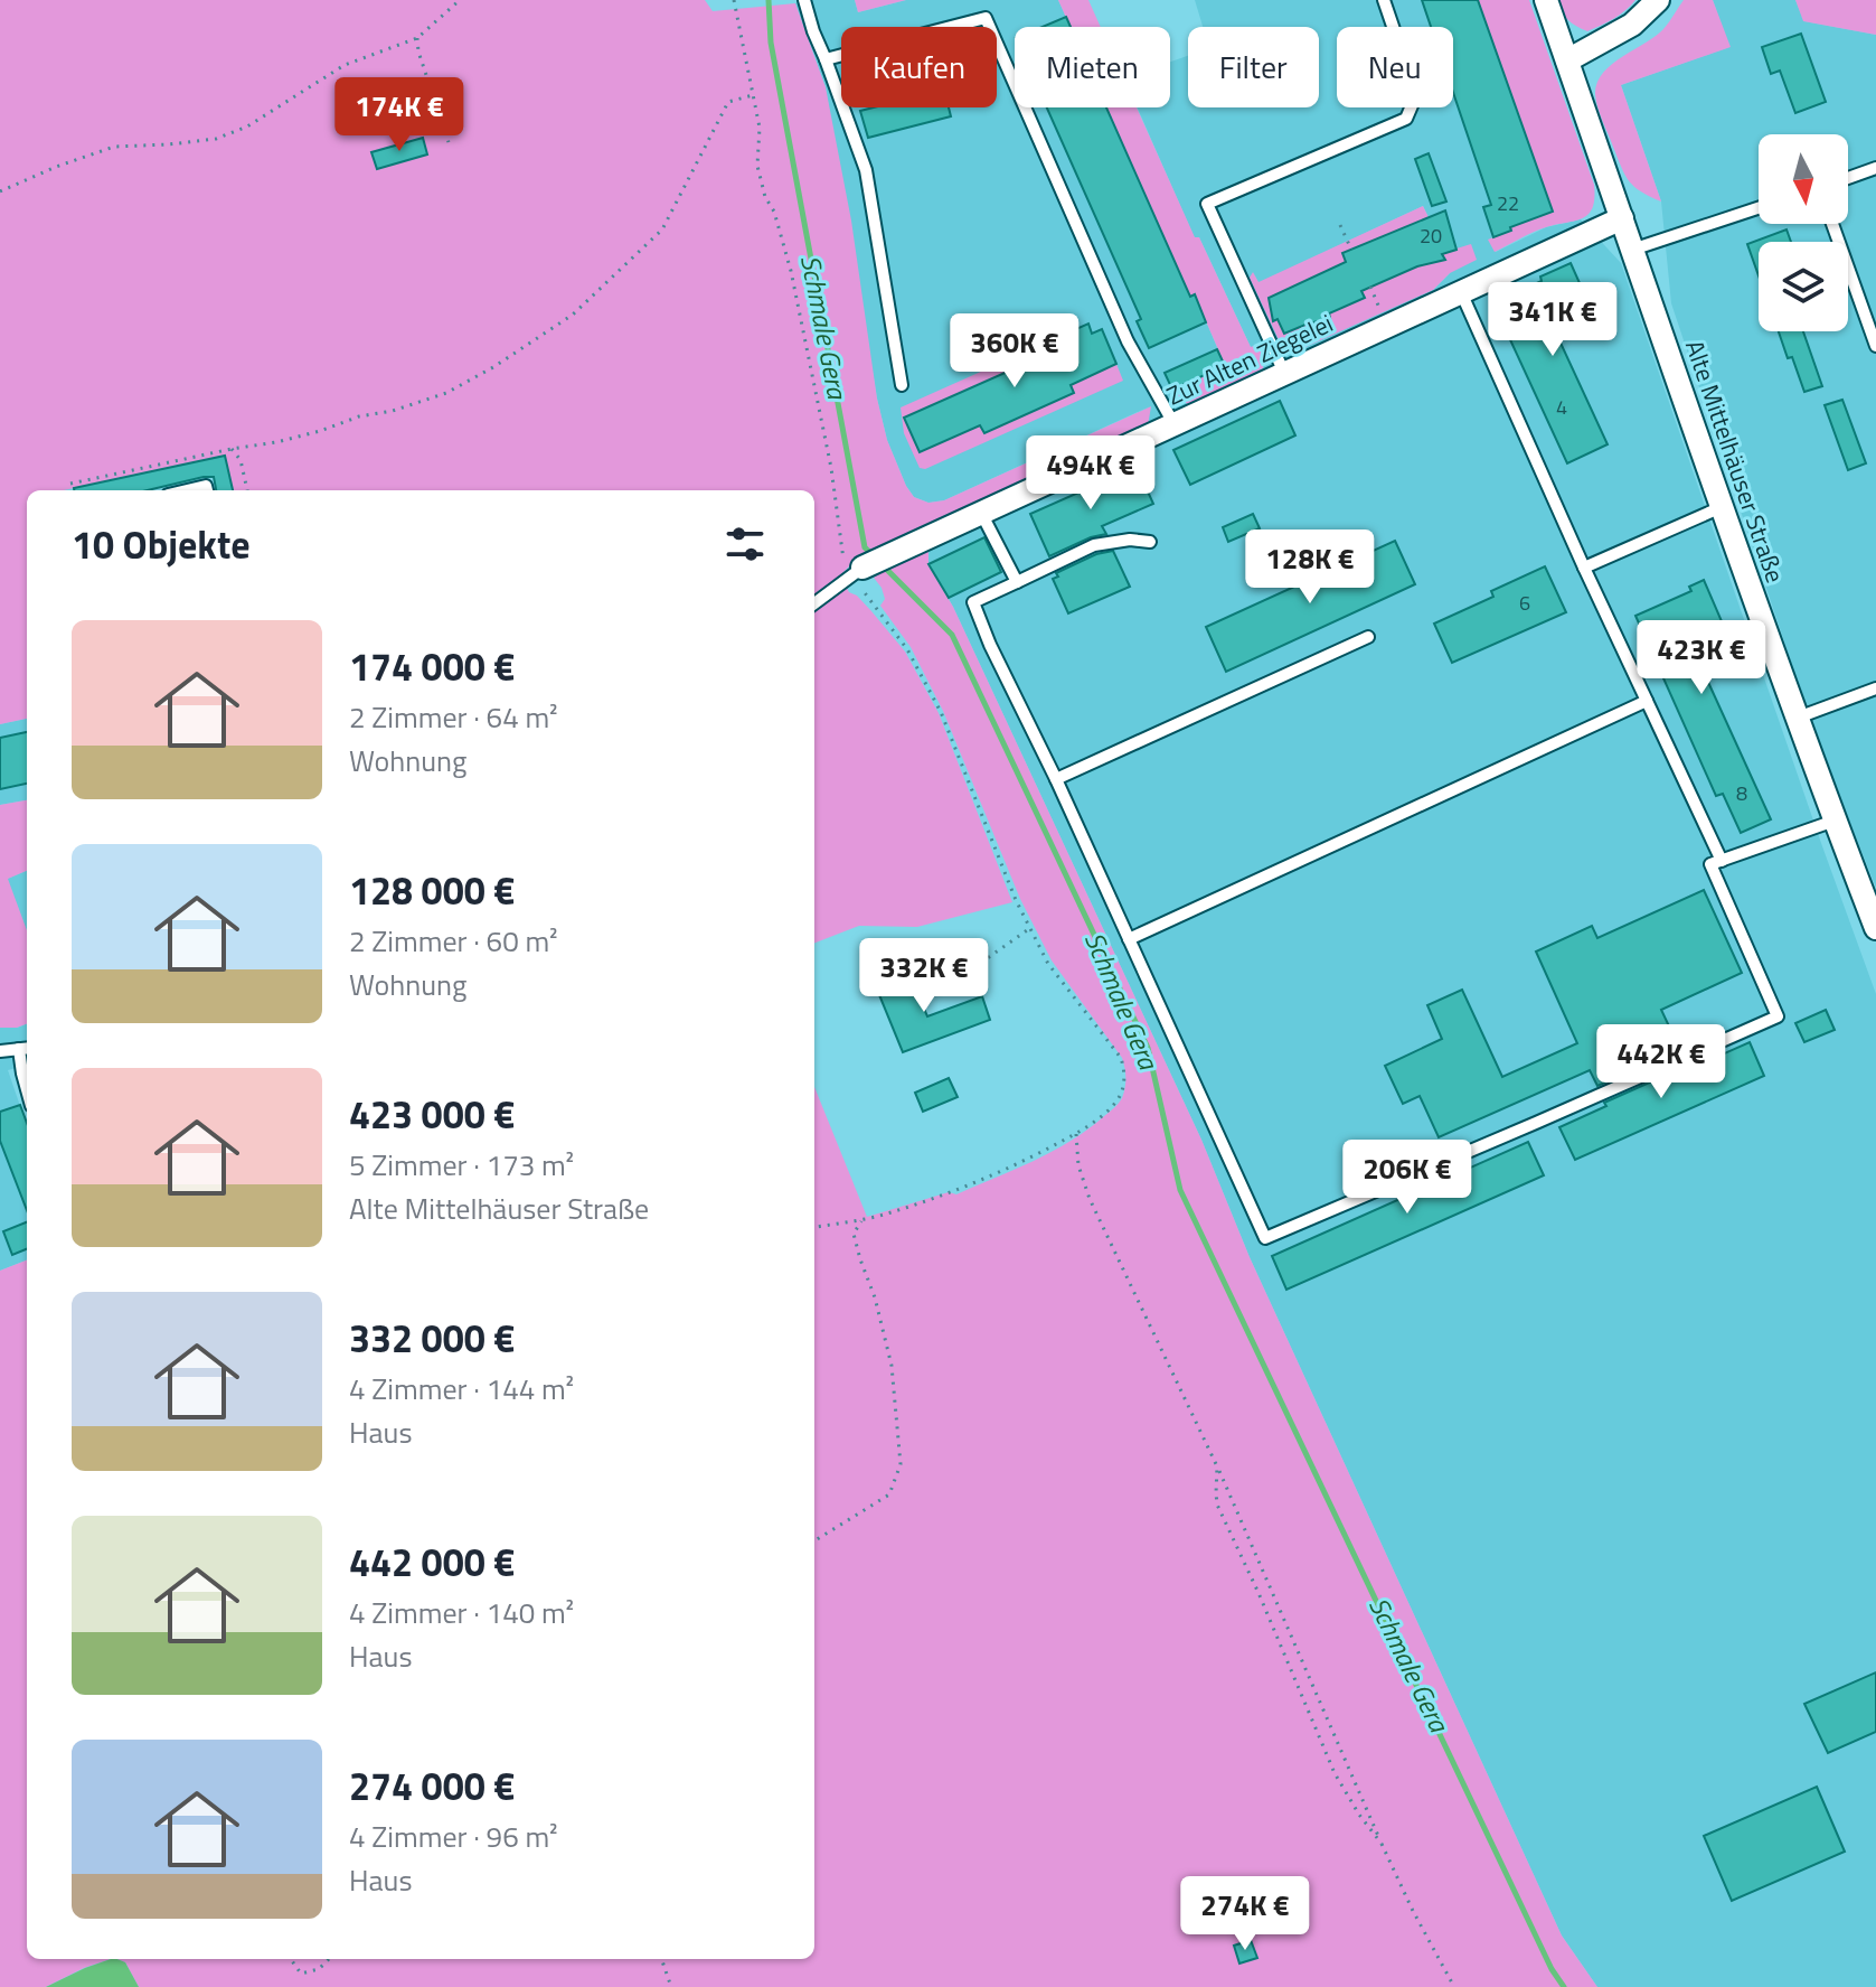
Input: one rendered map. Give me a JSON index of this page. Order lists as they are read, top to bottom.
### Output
{
  "streets": {
    "street": ["Zur Alten Ziegelei", "Alte Mittelhäuser Straße"]
  },
  "crossings": [
    ["Zur Alten Ziegelei", "Alte Mittelhäuser Straße"]
  ],
  "water": ["Schmale Gera"],
  "house_numbers": [
    "22",
    "20",
    "4",
    "6",
    "8"
  ],
  "north": "bottom",
  "page": {
    "chip": [
      "Kaufen",
      "Mieten",
      "Filter",
      "Neu"
    ],
    "price": [
      "174K €",
      "341K €",
      "360K €",
      "494K €",
      "128K €",
      "423K €",
      "332K €",
      "442K €",
      "206K €",
      "274K €"
    ],
    "heading": "10 Objekte",
    "list": [
      {
        "name": "174 000 €",
        "note": "2 Zimmer · 64 m² · Wohnung"
      },
      {
        "name": "128 000 €",
        "note": "2 Zimmer · 60 m² · Wohnung"
      },
      {
        "name": "423 000 €",
        "note": "5 Zimmer · 173 m² · Alte Mittelhäuser Straße"
      },
      {
        "name": "332 000 €",
        "note": "4 Zimmer · 144 m² · Haus"
      },
      {
        "name": "442 000 €",
        "note": "4 Zimmer · 140 m² · Haus"
      },
      {
        "name": "274 000 €",
        "note": "4 Zimmer · 96 m² · Haus"
      }
    ]
  }
}
